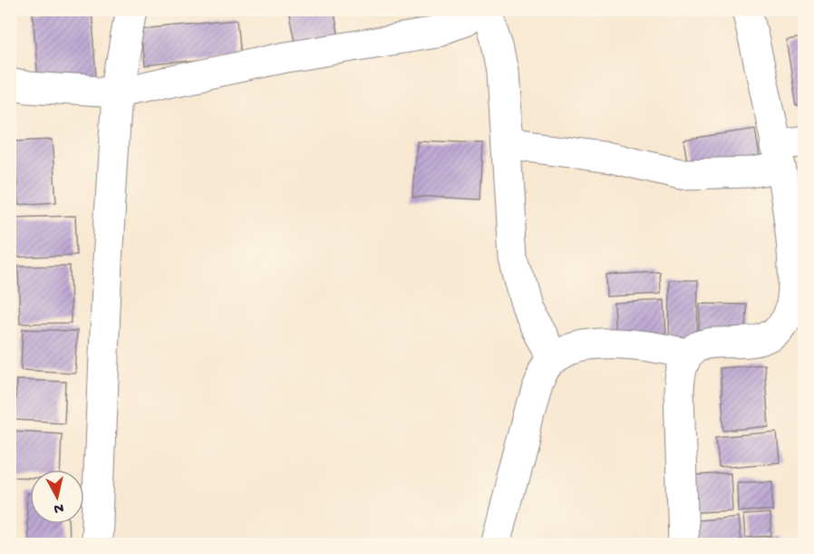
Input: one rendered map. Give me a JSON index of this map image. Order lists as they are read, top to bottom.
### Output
{
  "north": "bottom"
}
